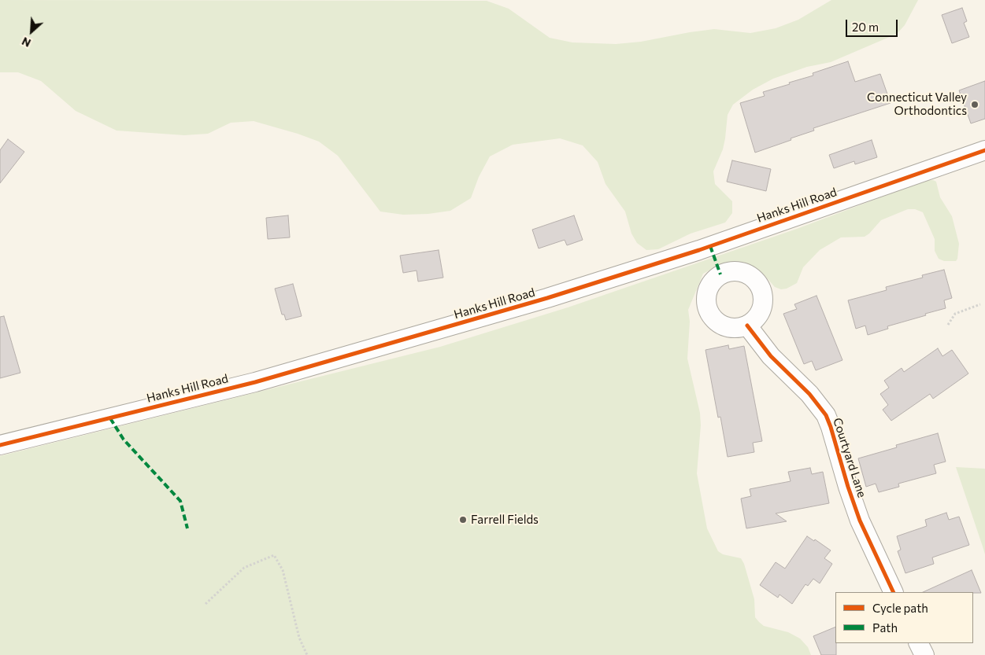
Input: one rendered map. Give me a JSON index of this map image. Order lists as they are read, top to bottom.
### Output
{
  "streets": {
    "street": ["Hanks Hill Road", "Courtyard Lane"]
  },
  "places": ["Connecticut Valley Orthodontics", "Farrell Fields"],
  "legend": ["Cycle path", "Path"],
  "scale_bar": "20 m",
  "north": "bottom left"
}
